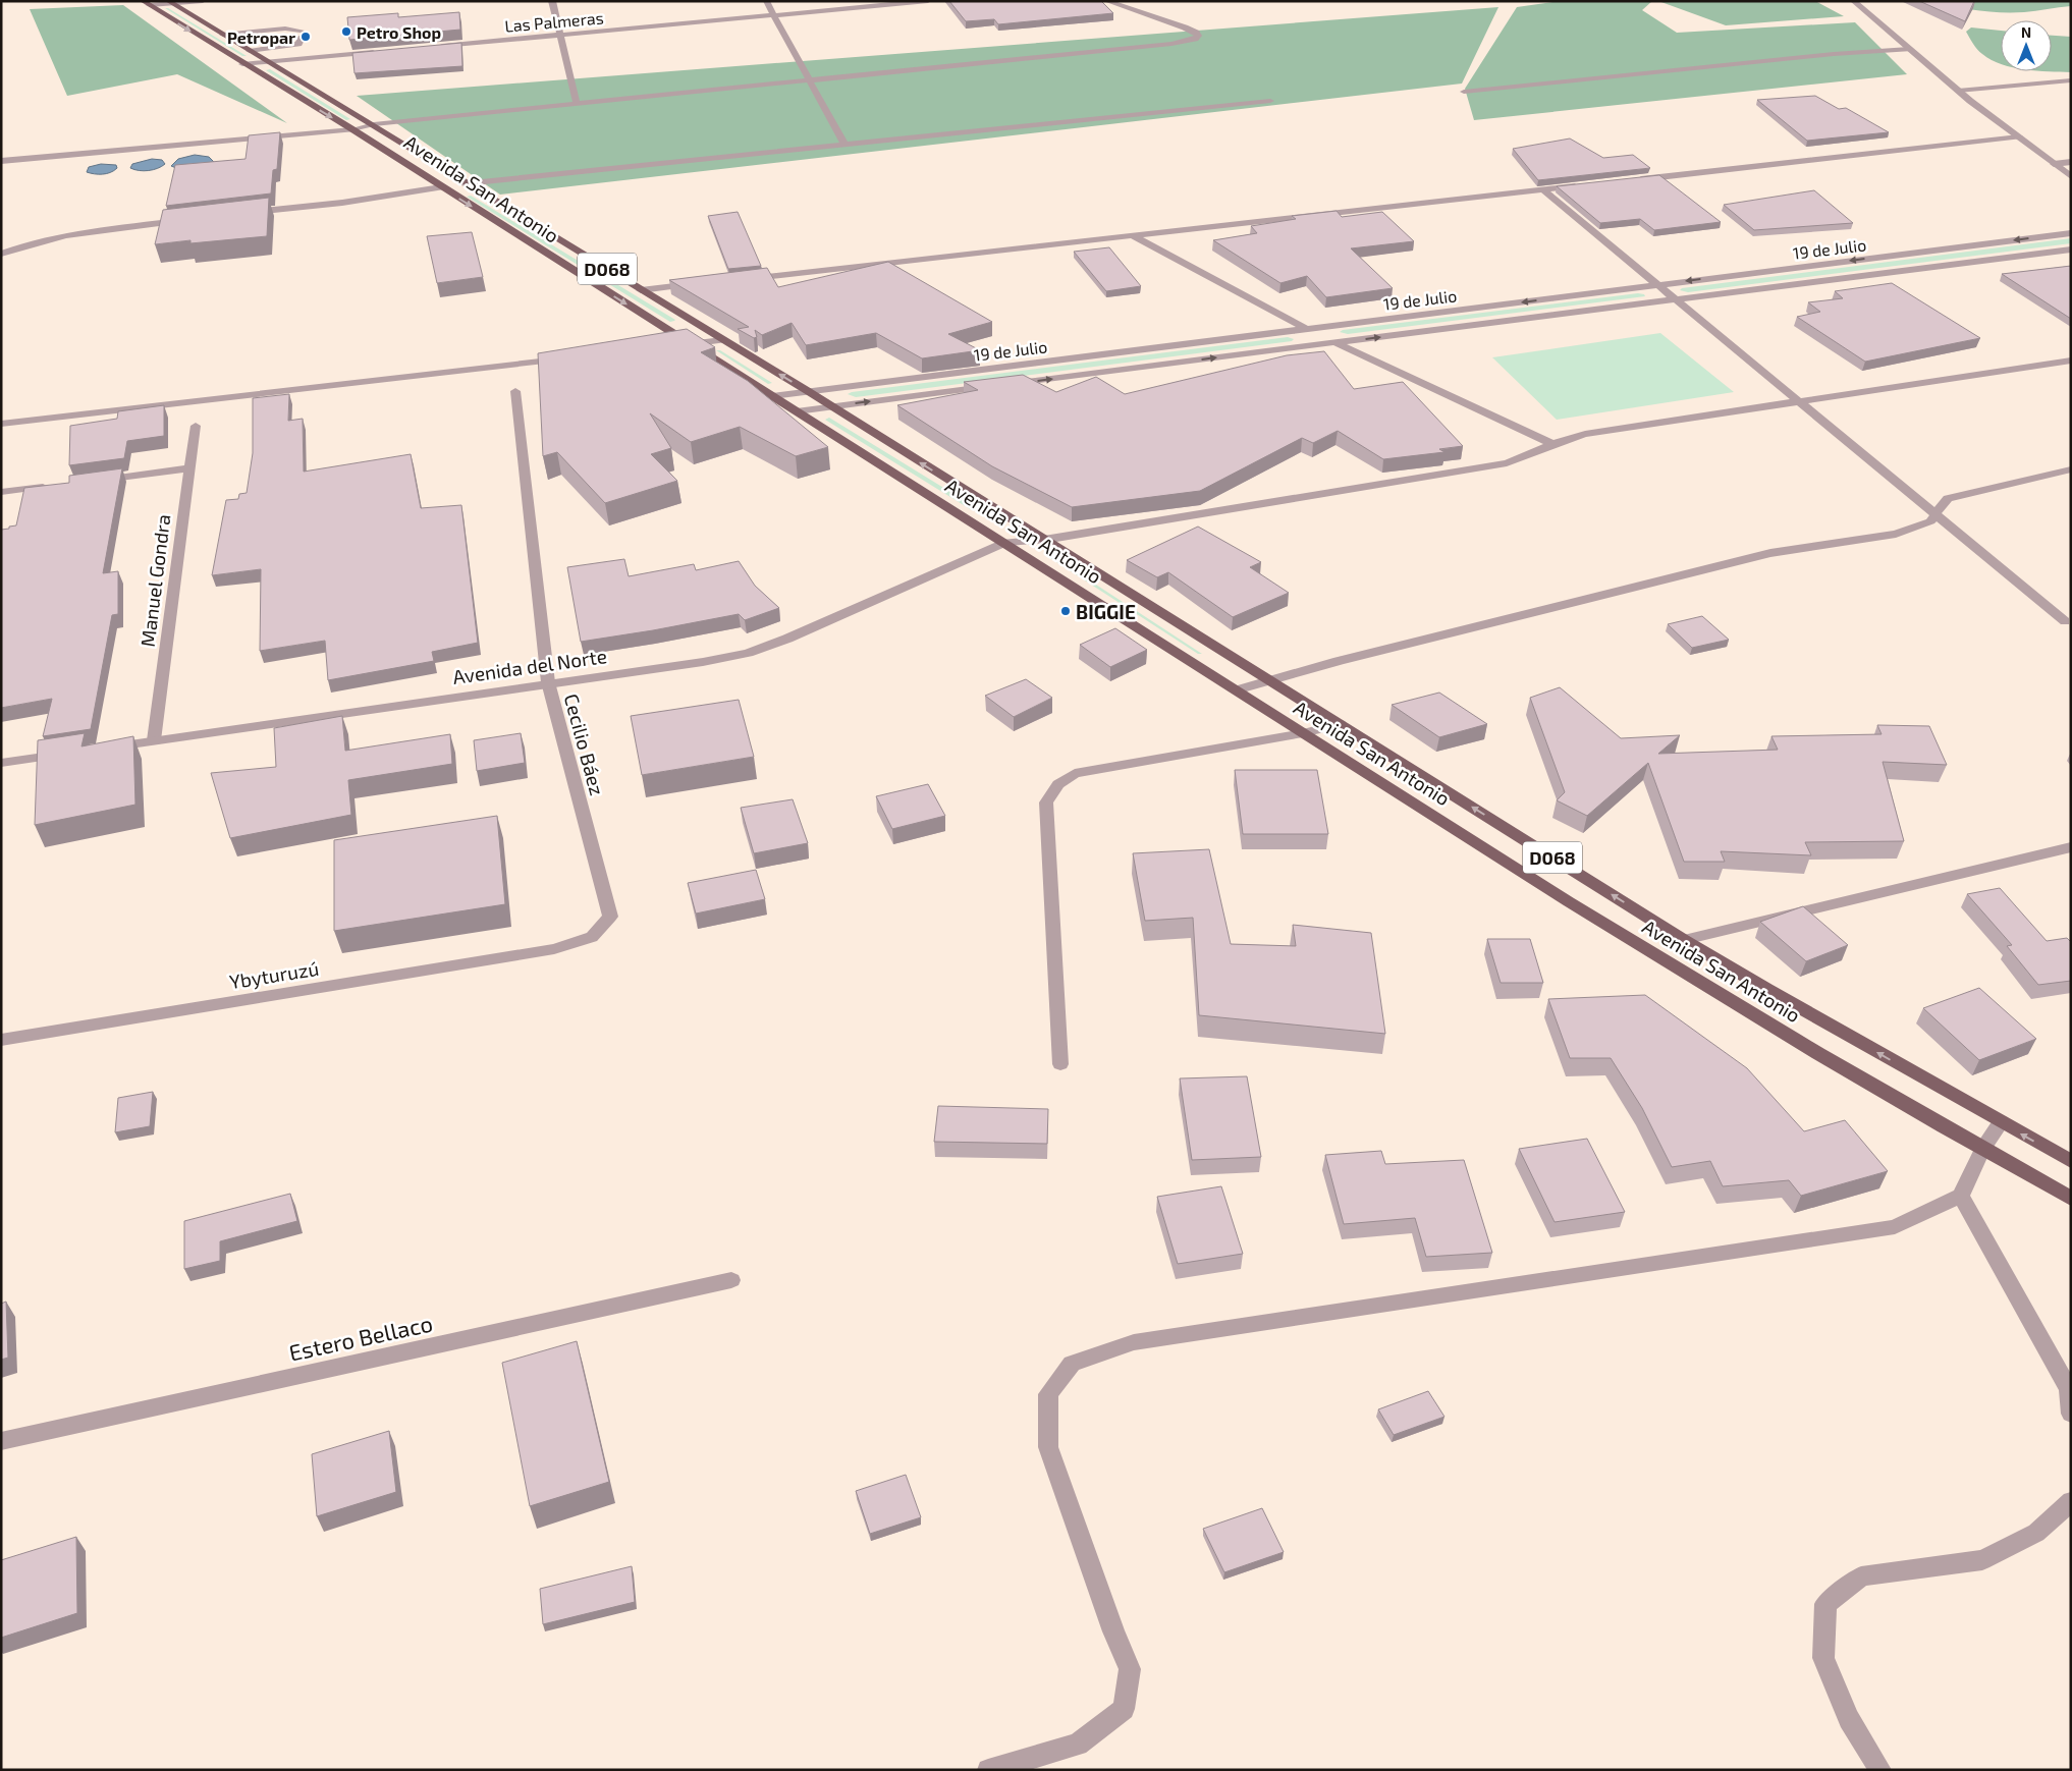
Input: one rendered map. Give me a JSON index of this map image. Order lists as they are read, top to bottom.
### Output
{
  "streets": {
    "main road": ["Avenida San Antonio", "D068"],
    "street": [
      "Las Palmeras",
      "19 de Julio",
      "Manuel Gondra",
      "Avenida del Norte",
      "Cecilio Báez",
      "Ybyturuzú",
      "Estero Bellaco"
    ]
  },
  "crossings": [
    ["Avenida San Antonio", "19 de Julio"],
    ["Avenida San Antonio", "Avenida del Norte"],
    ["Manuel Gondra", "Avenida del Norte"],
    ["Avenida del Norte", "Cecilio Báez"],
    ["Cecilio Báez", "Ybyturuzú"]
  ],
  "places": ["Petro Shop", "Petropar", "BIGGIE"],
  "north": "top"
}
